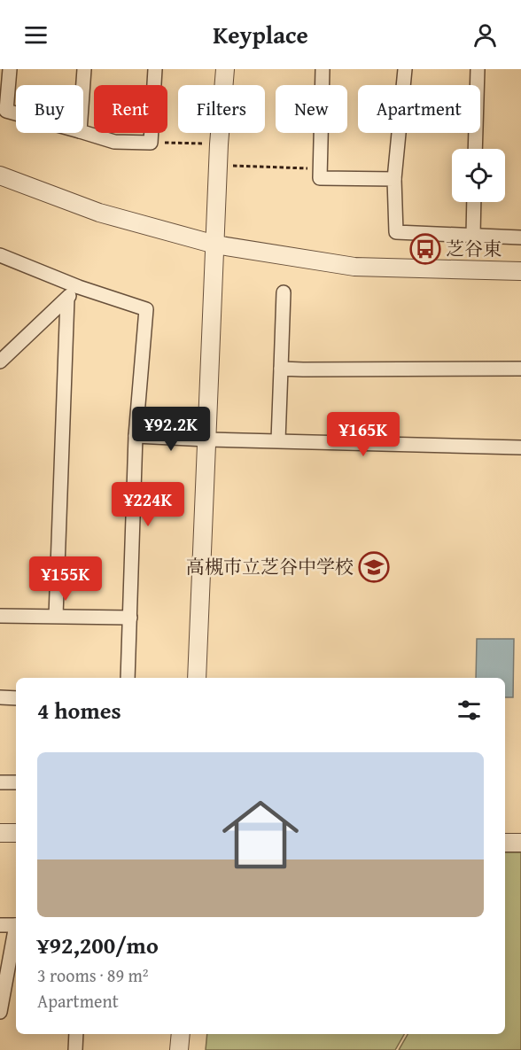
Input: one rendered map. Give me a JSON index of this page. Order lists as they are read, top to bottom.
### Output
{
  "places": {
    "bus stop": ["芝谷東"],
    "school or university": ["高槻市立芝谷中学校"]
  },
  "page": {
    "header": "Keyplace",
    "chip": [
      "Buy",
      "Rent",
      "Filters",
      "New",
      "Apartment"
    ],
    "price": [
      "¥92.2K",
      "¥165K",
      "¥224K",
      "¥155K"
    ],
    "heading": "4 homes",
    "list": [
      {
        "name": "¥92,200/mo",
        "note": "3 rooms · 89 m² · Apartment"
      }
    ]
  }
}
